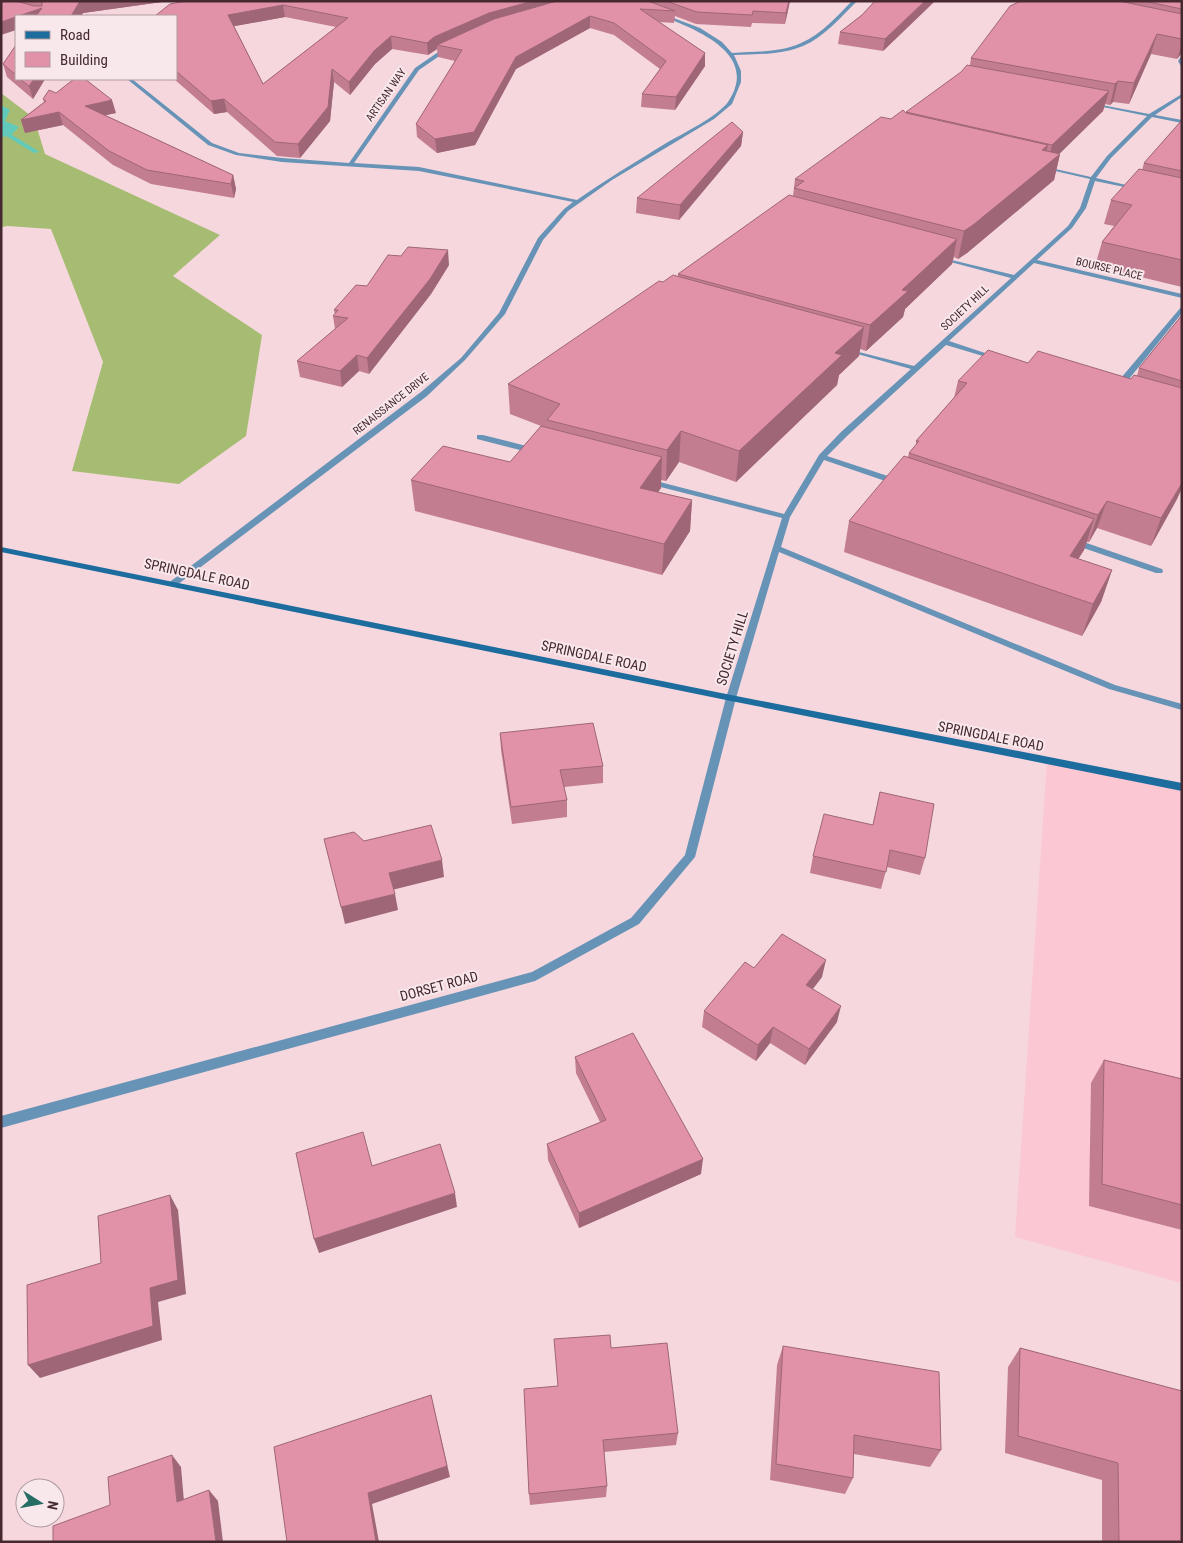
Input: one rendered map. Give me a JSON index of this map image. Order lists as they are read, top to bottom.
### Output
{
  "streets": {
    "main road": ["SPRINGDALE ROAD"],
    "street": [
      "ARTISAN WAY",
      "BOURSE PLACE",
      "SOCIETY HILL",
      "RENAISSANCE DRIVE",
      "DORSET ROAD"
    ]
  },
  "crossings": [
    ["BOURSE PLACE", "SOCIETY HILL"],
    ["SOCIETY HILL", "SPRINGDALE ROAD"],
    ["SOCIETY HILL", "DORSET ROAD"],
    ["RENAISSANCE DRIVE", "SPRINGDALE ROAD"],
    ["SPRINGDALE ROAD", "DORSET ROAD"]
  ],
  "legend": ["Road", "Building"],
  "north": "right"
}
